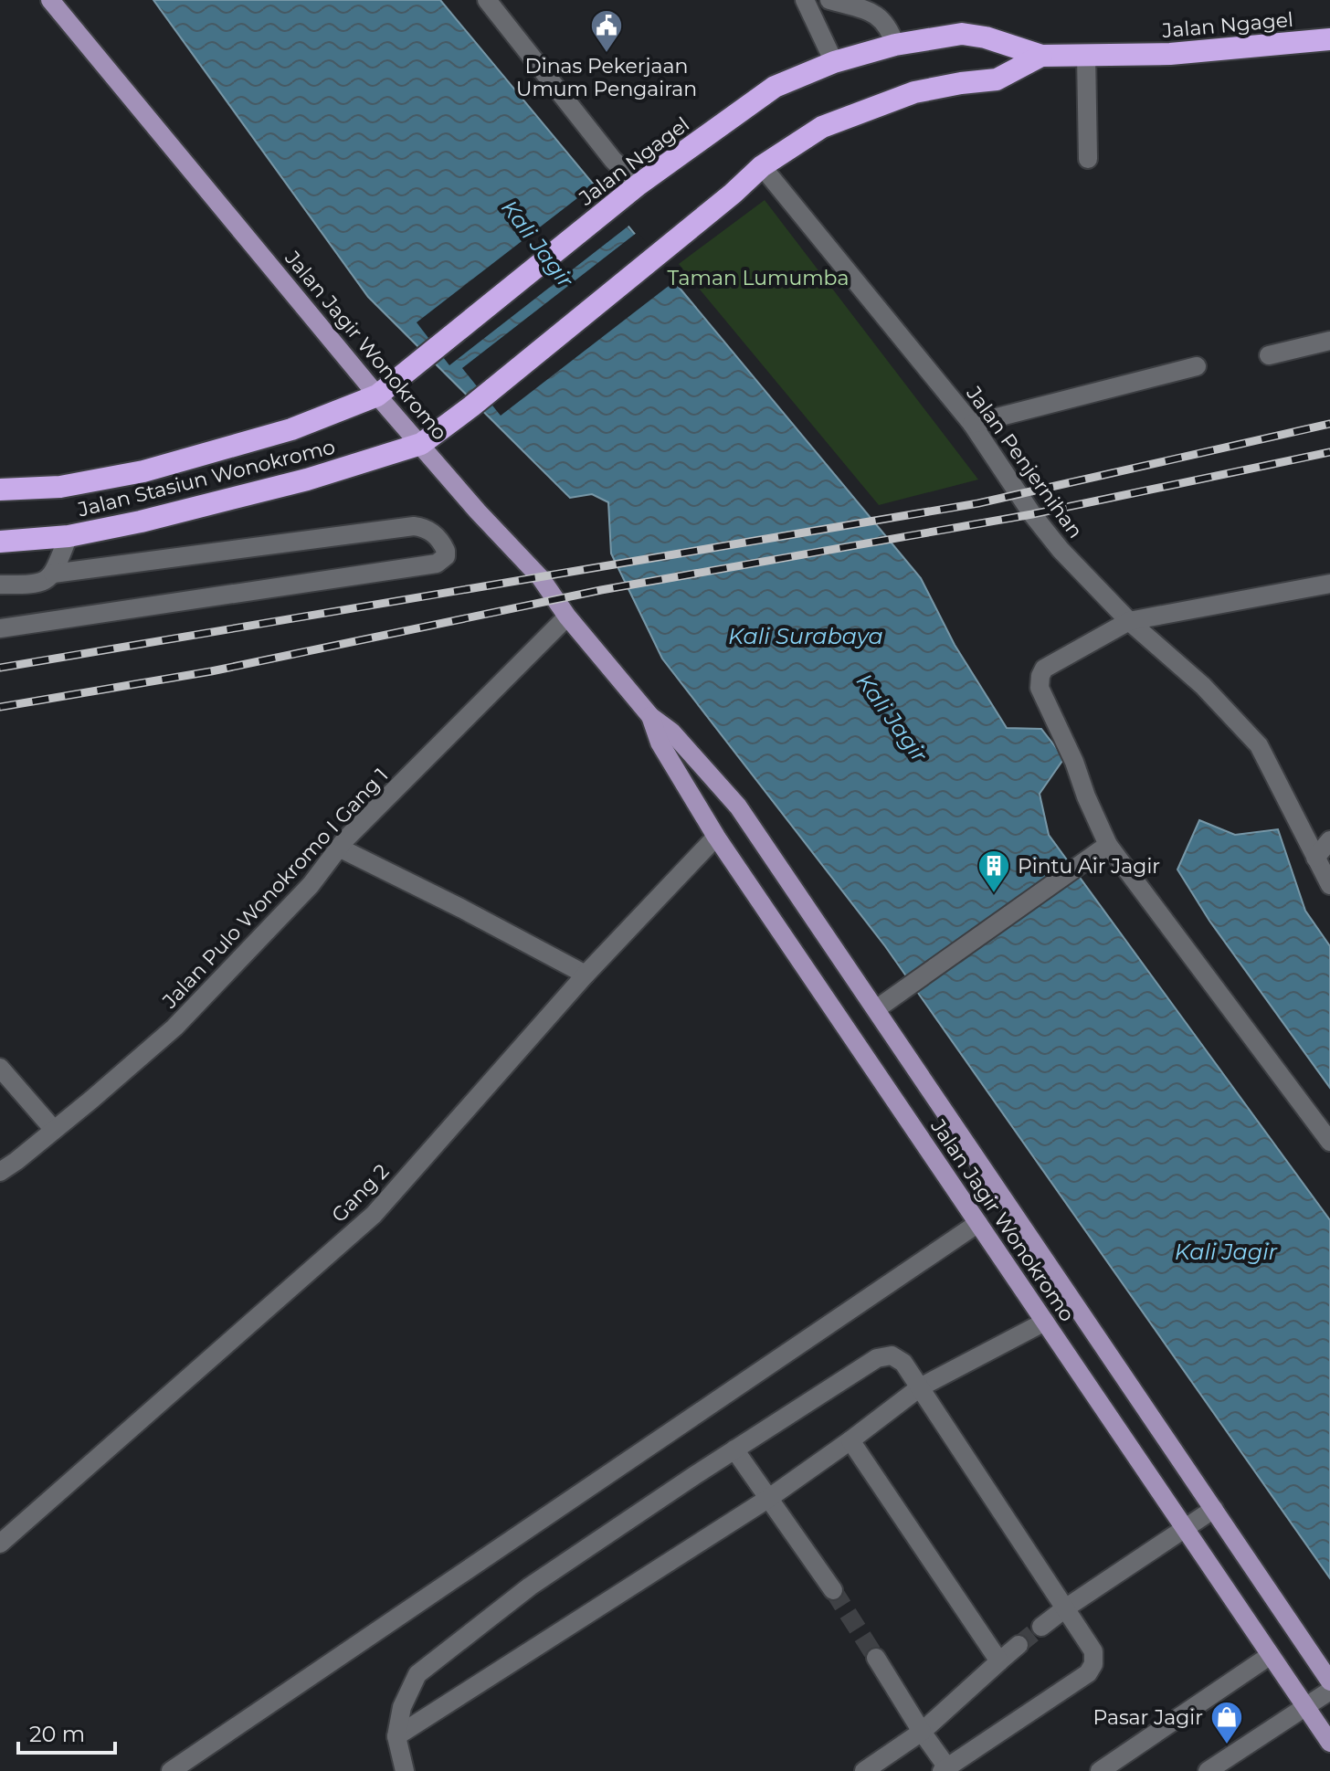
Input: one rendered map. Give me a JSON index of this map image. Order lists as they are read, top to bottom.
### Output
{
  "streets": {
    "highway": ["Jalan Ngagel", "Jalan Stasiun Wonokromo"],
    "main road": ["Jalan Jagir Wonokromo"],
    "street": ["Jalan Penjernihan", "Jalan Pulo Wonokromo I Gang 1", "Gang 2"]
  },
  "crossings": [
    ["Jalan Ngagel", "Jalan Jagir Wonokromo"],
    ["Jalan Ngagel", "Jalan Penjernihan"],
    ["Jalan Ngagel", "Jalan Stasiun Wonokromo"],
    ["Jalan Jagir Wonokromo", "Jalan Stasiun Wonokromo"],
    ["Jalan Jagir Wonokromo", "Jalan Pulo Wonokromo I Gang 1"],
    ["Jalan Jagir Wonokromo", "Gang 2"]
  ],
  "water": ["Kali Jagir", "Kali Surabaya"],
  "parks": ["Taman Lumumba"],
  "places": {
    "public building": ["Dinas Pekerjaan Umum Pengairan"],
    "building": ["Pintu Air Jagir"],
    "shop": ["Pasar Jagir"]
  },
  "scale_bar": "20 m"
}
